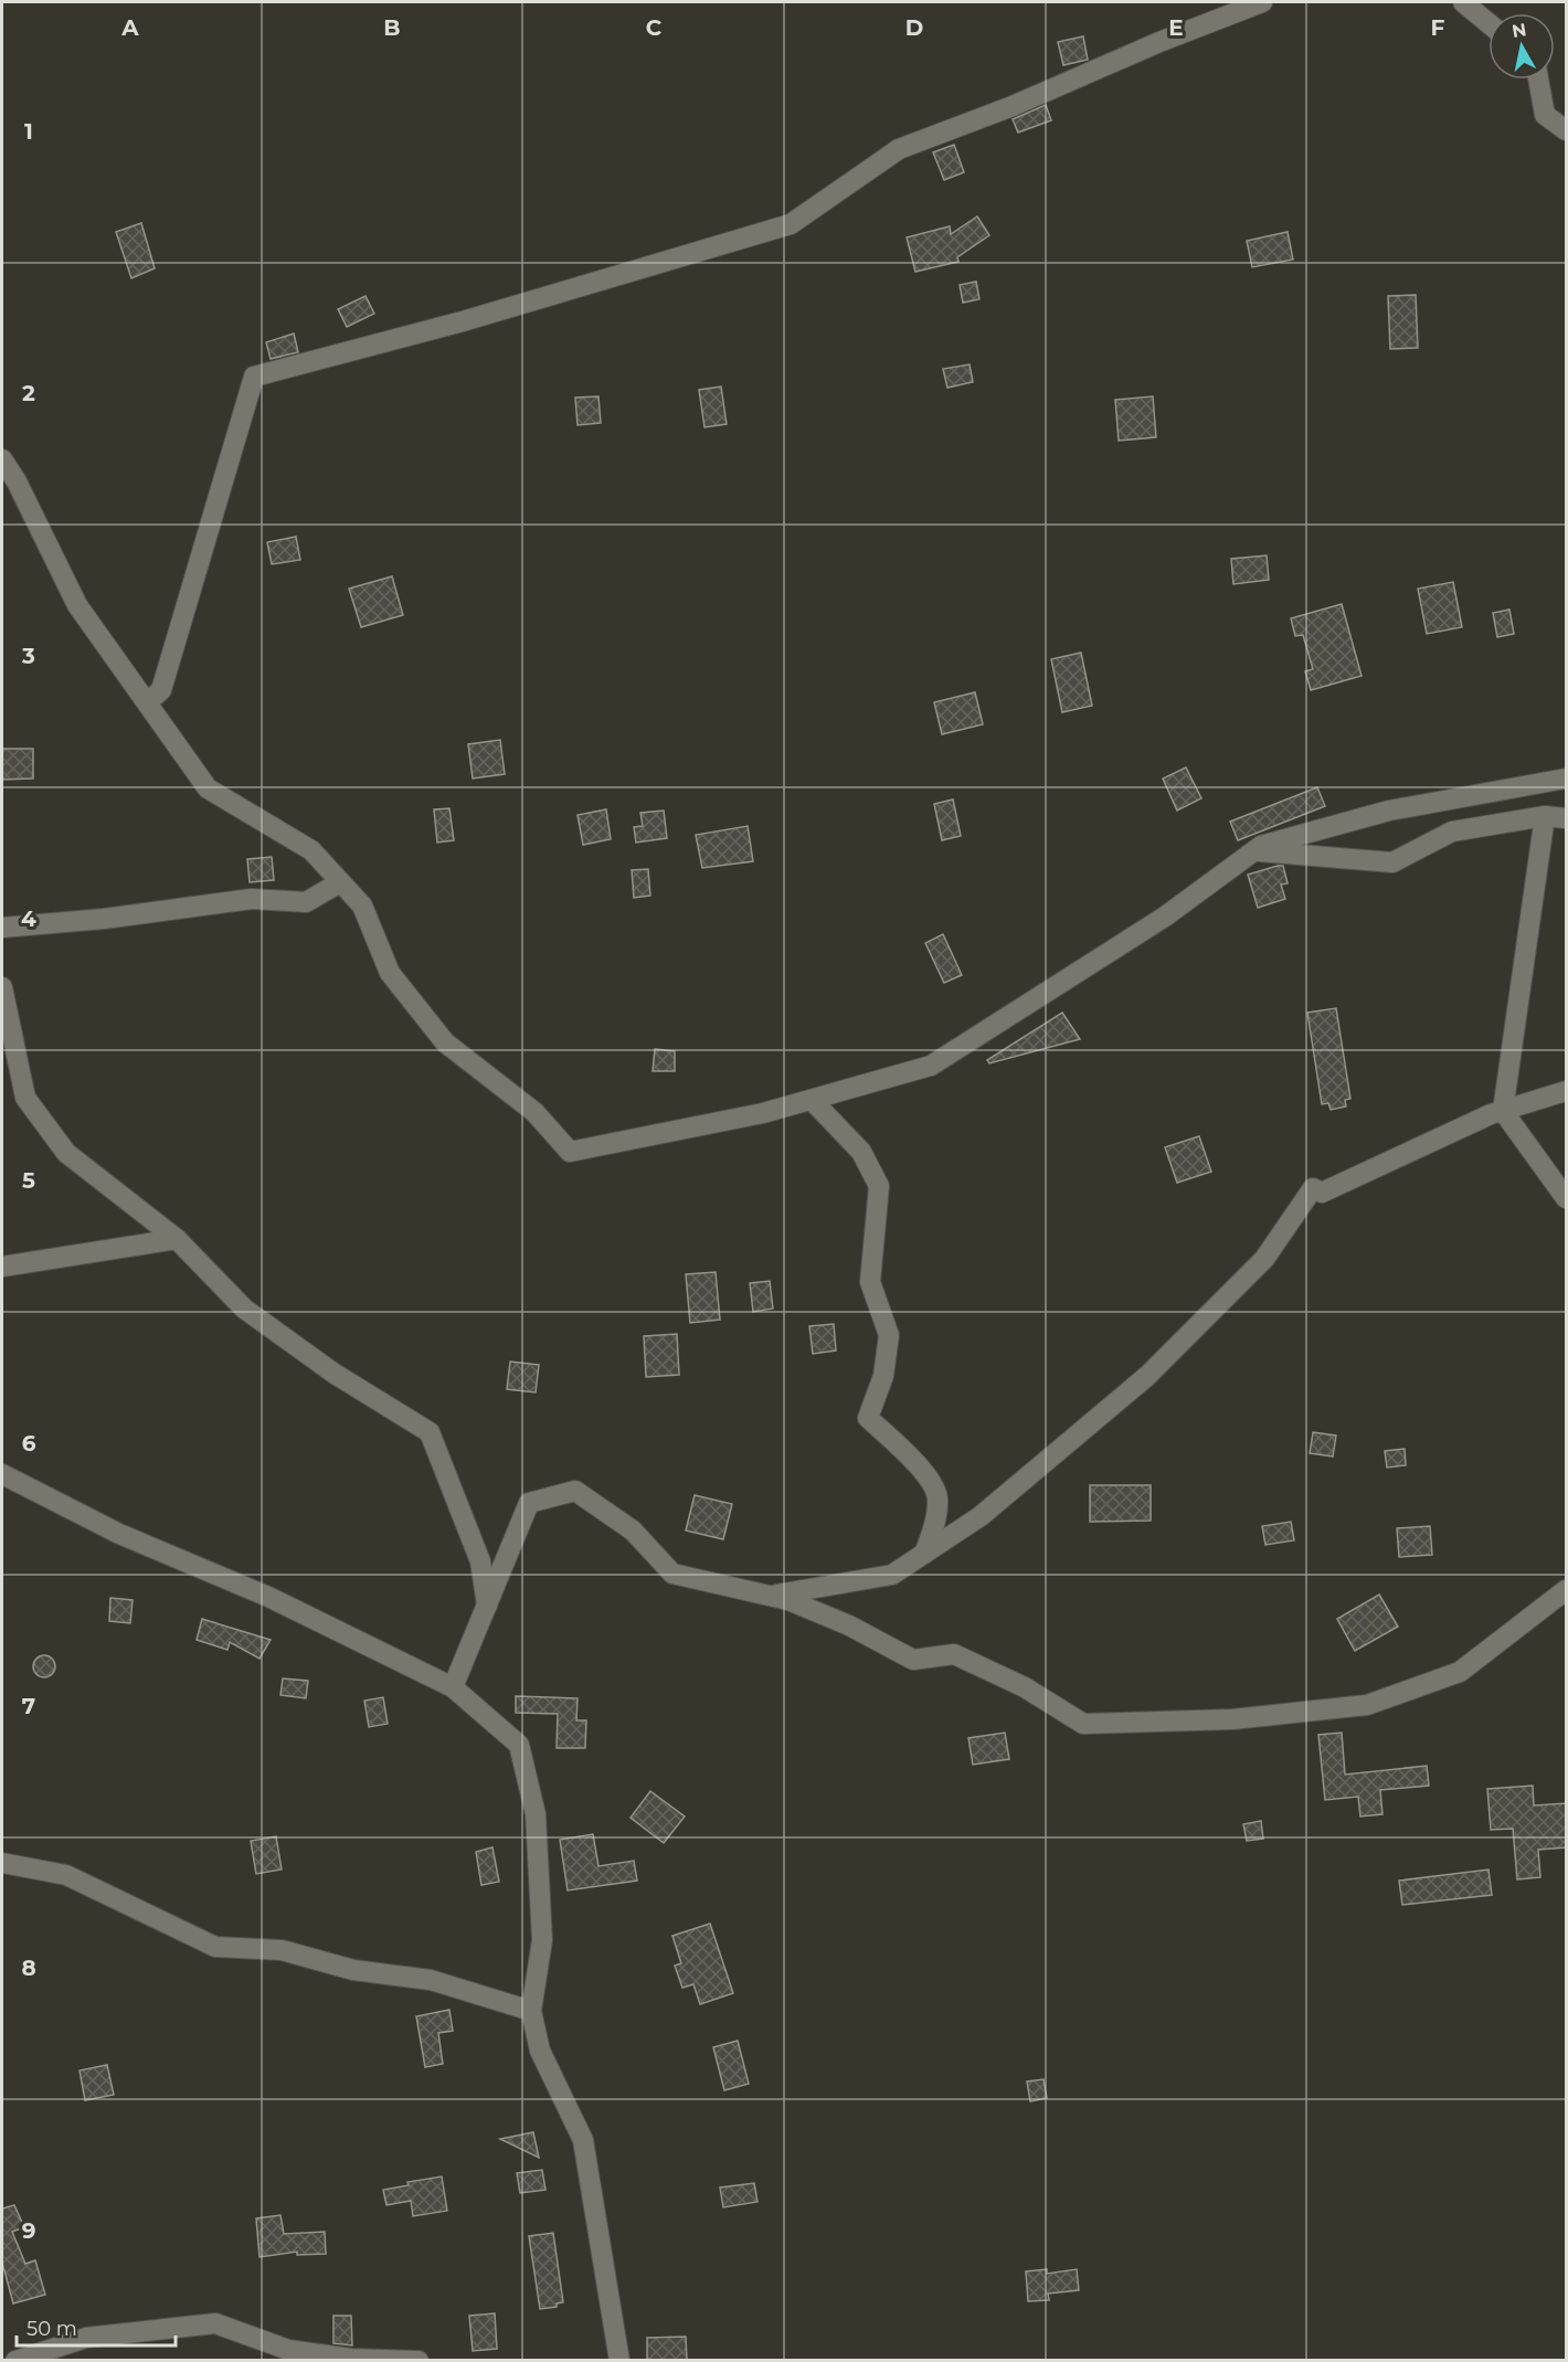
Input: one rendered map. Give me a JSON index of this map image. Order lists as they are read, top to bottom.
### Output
{
  "scale_bar": "50 m",
  "north": "top",
  "grid": {
    "columns": [
      "A",
      "B",
      "C",
      "D",
      "E",
      "F"
    ],
    "rows": [
      "1",
      "2",
      "3",
      "4",
      "5",
      "6",
      "7",
      "8",
      "9"
    ]
  }
}
